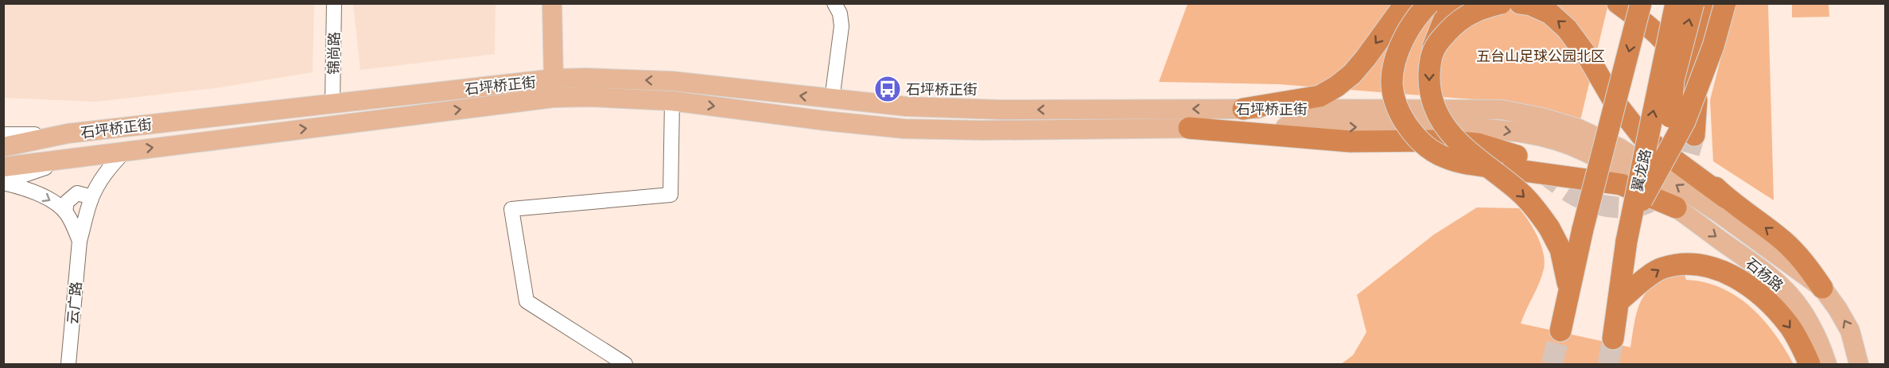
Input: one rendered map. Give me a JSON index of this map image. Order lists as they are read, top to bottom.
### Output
{
  "streets": {
    "highway": ["翼龙路"],
    "main road": ["石坪桥正街", "石杨路"],
    "street": ["锦尚路", "云广路"]
  },
  "crossings": [
    ["锦尚路", "石坪桥正街"],
    ["石坪桥正街", "石杨路"],
    ["石坪桥正街", "云广路"]
  ],
  "parks": ["五台山足球公园北区"],
  "places": {
    "bus stop": ["石坪桥正街"]
  }
}
